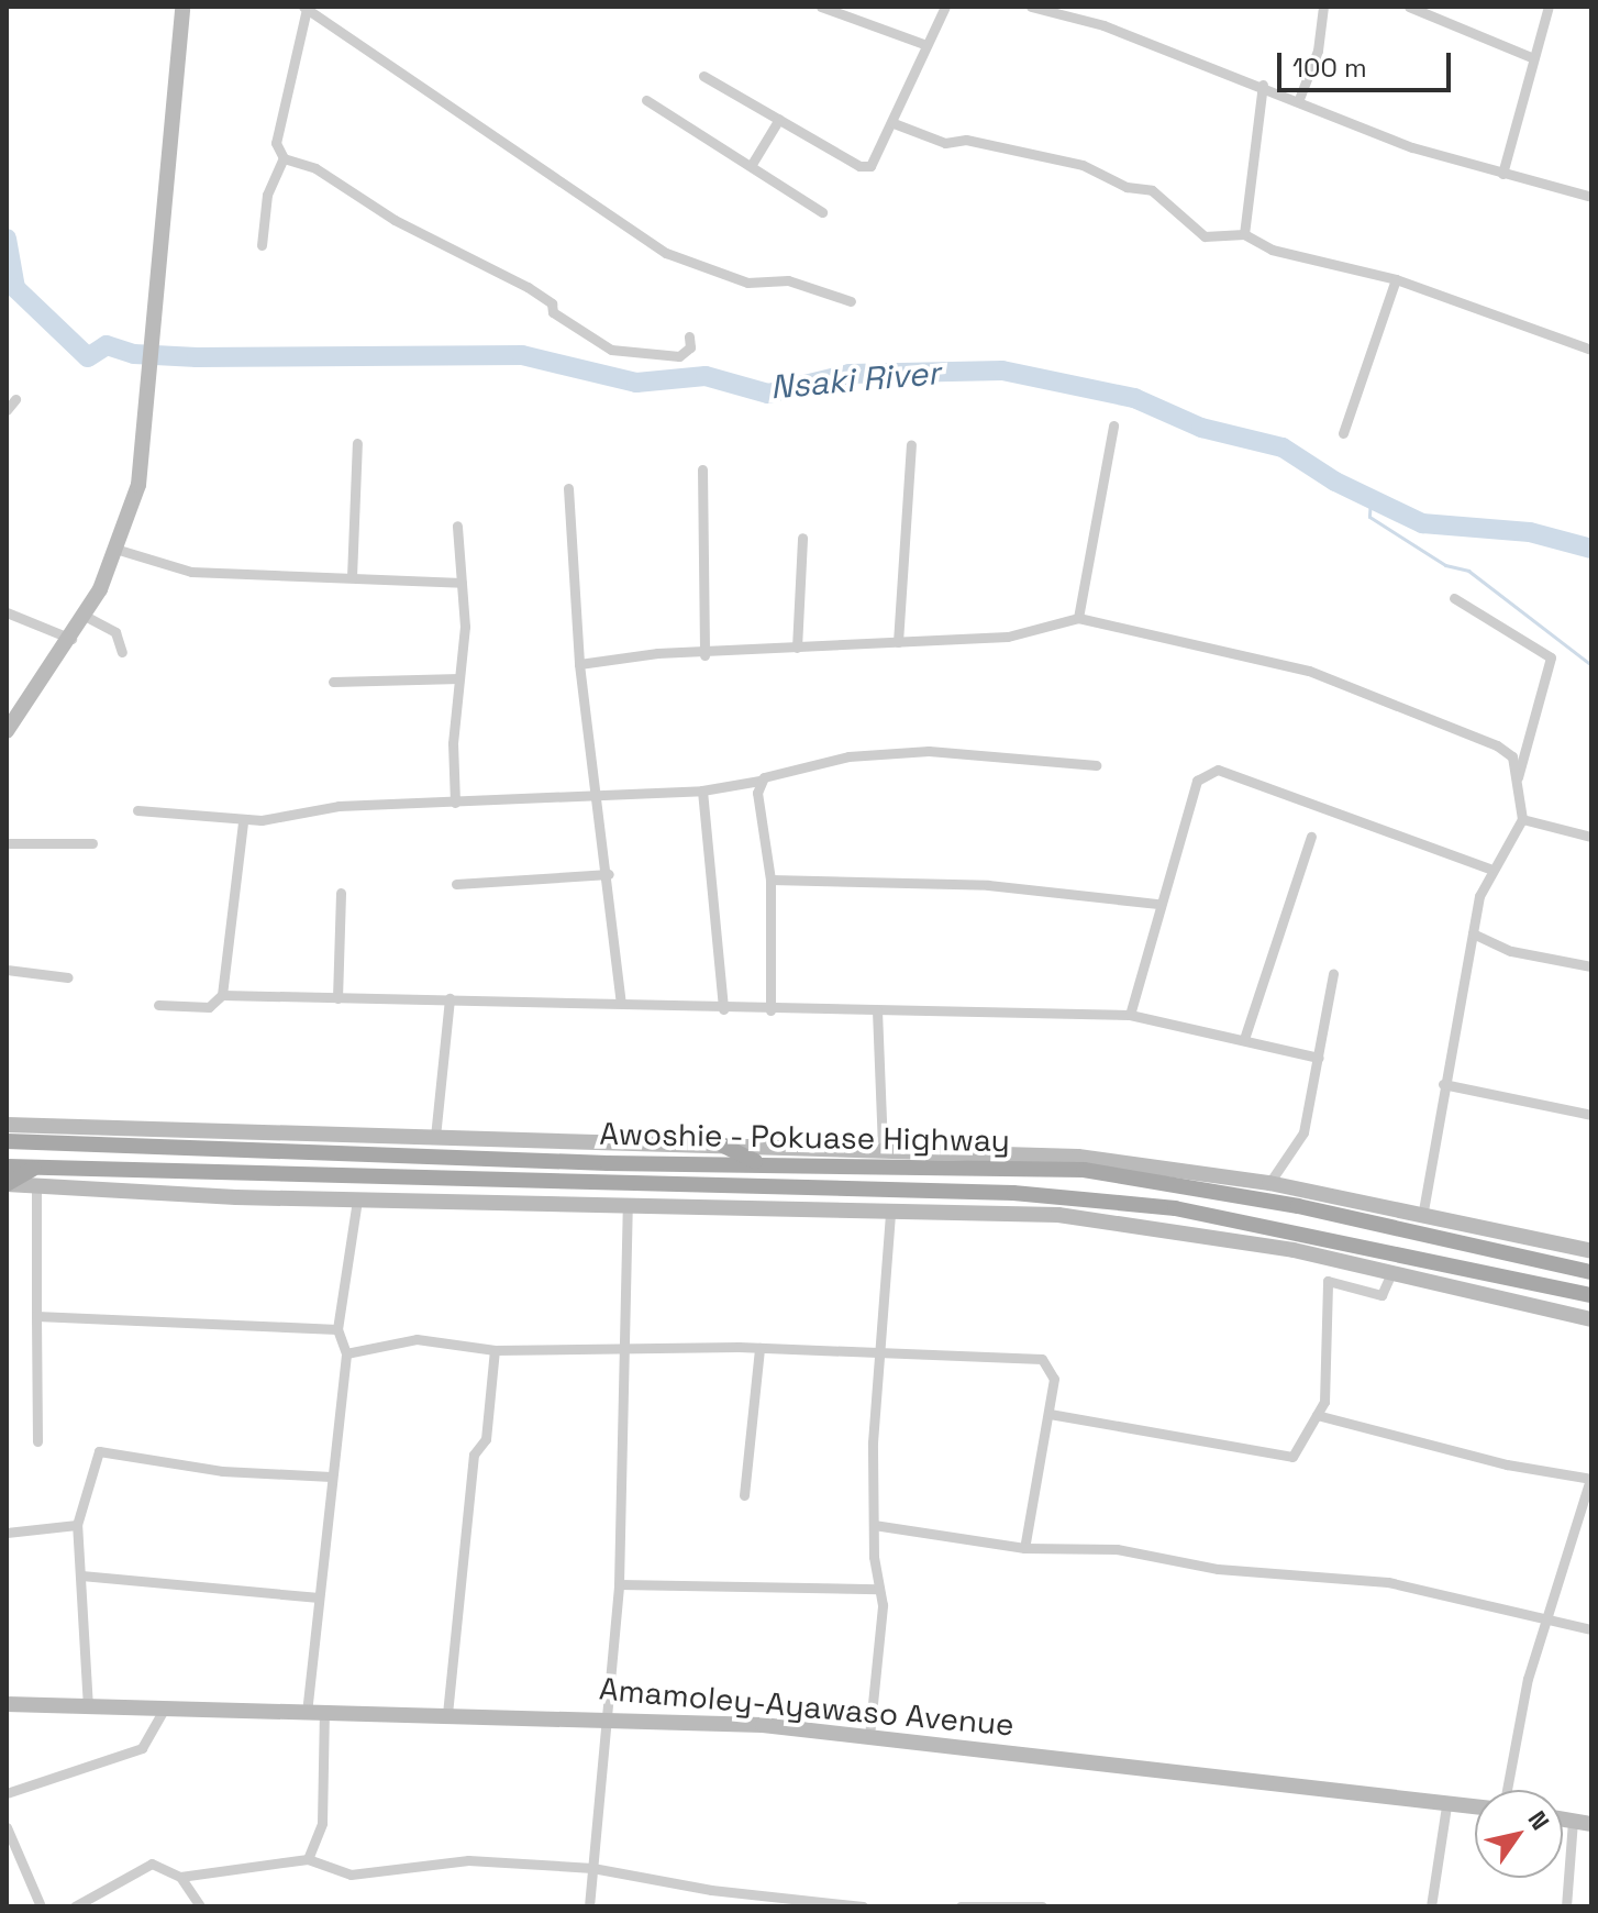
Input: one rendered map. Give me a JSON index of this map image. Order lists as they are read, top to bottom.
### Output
{
  "streets": {
    "main road": ["Awoshie - Pokuase Highway"],
    "street": ["Amamoley-Ayawaso Avenue"]
  },
  "water": ["Nsaki River"],
  "scale_bar": "100 m",
  "north": "top right"
}
